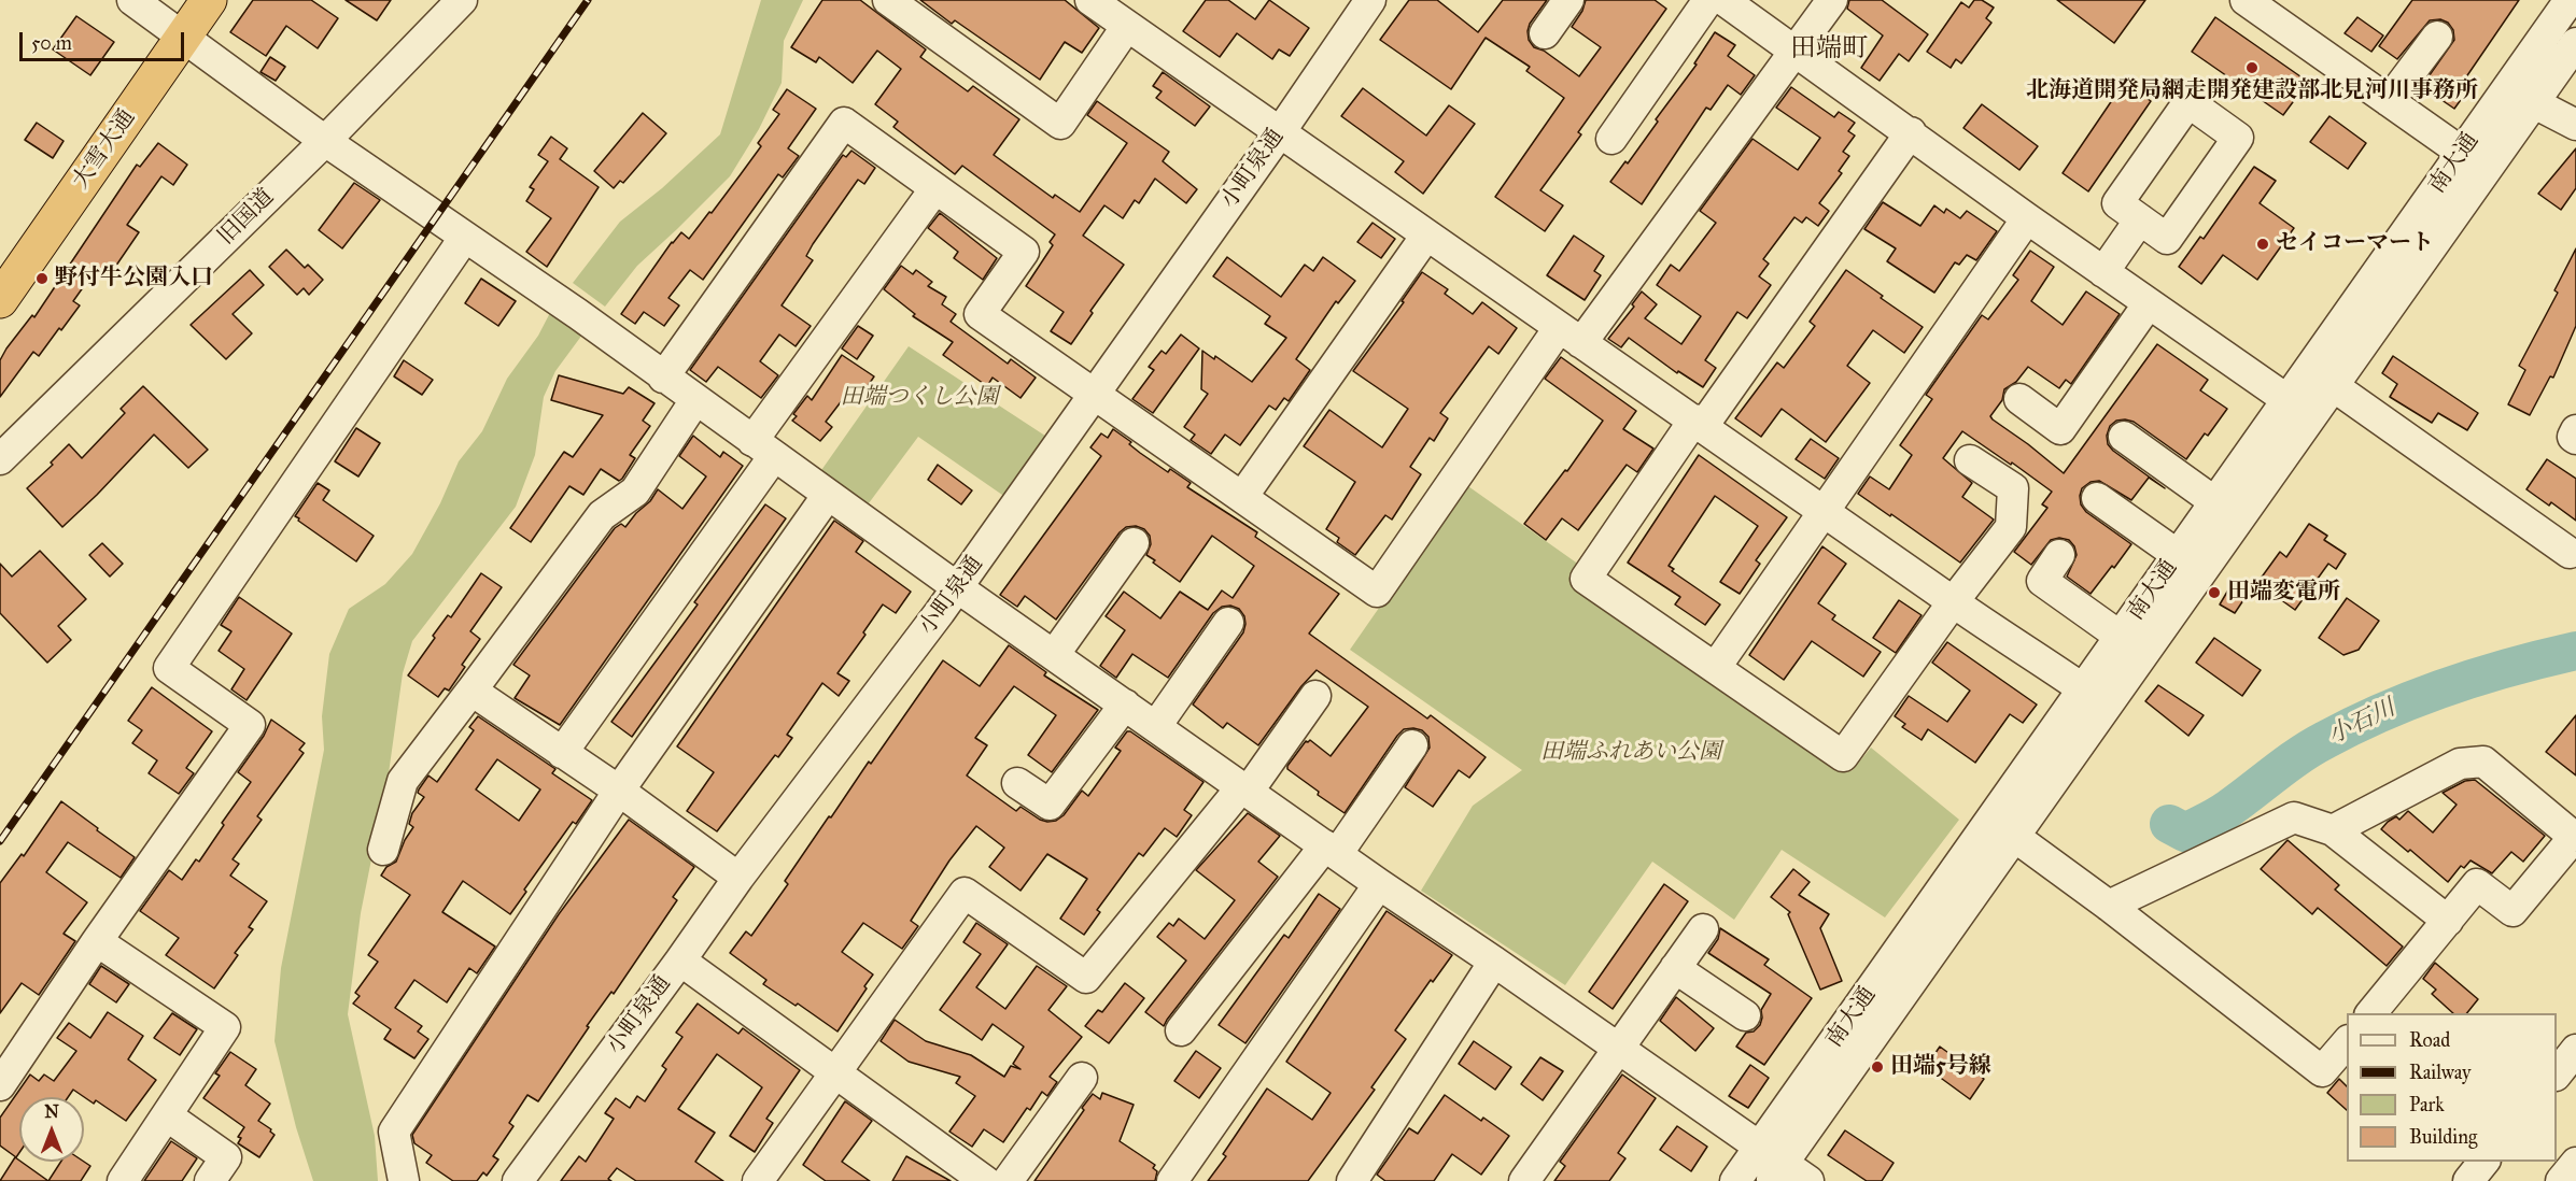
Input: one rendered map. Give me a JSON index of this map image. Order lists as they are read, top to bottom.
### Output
{
  "streets": {
    "highway": ["大雪大通"],
    "street": ["南大通", "小町泉通", "旧国道"]
  },
  "districts": ["田端町"],
  "water": ["小石川"],
  "parks": ["田端つくし公園", "田端ふれあい公園"],
  "places": [
    "北海道開発局網走開発建設部北見河川事務所",
    "セイコーマート",
    "野付牛公園入口",
    "田端変電所",
    "田端5号線"
  ],
  "legend": [
    "Road",
    "Railway",
    "Park",
    "Building"
  ],
  "scale_bar": "50 m",
  "north": "top"
}
